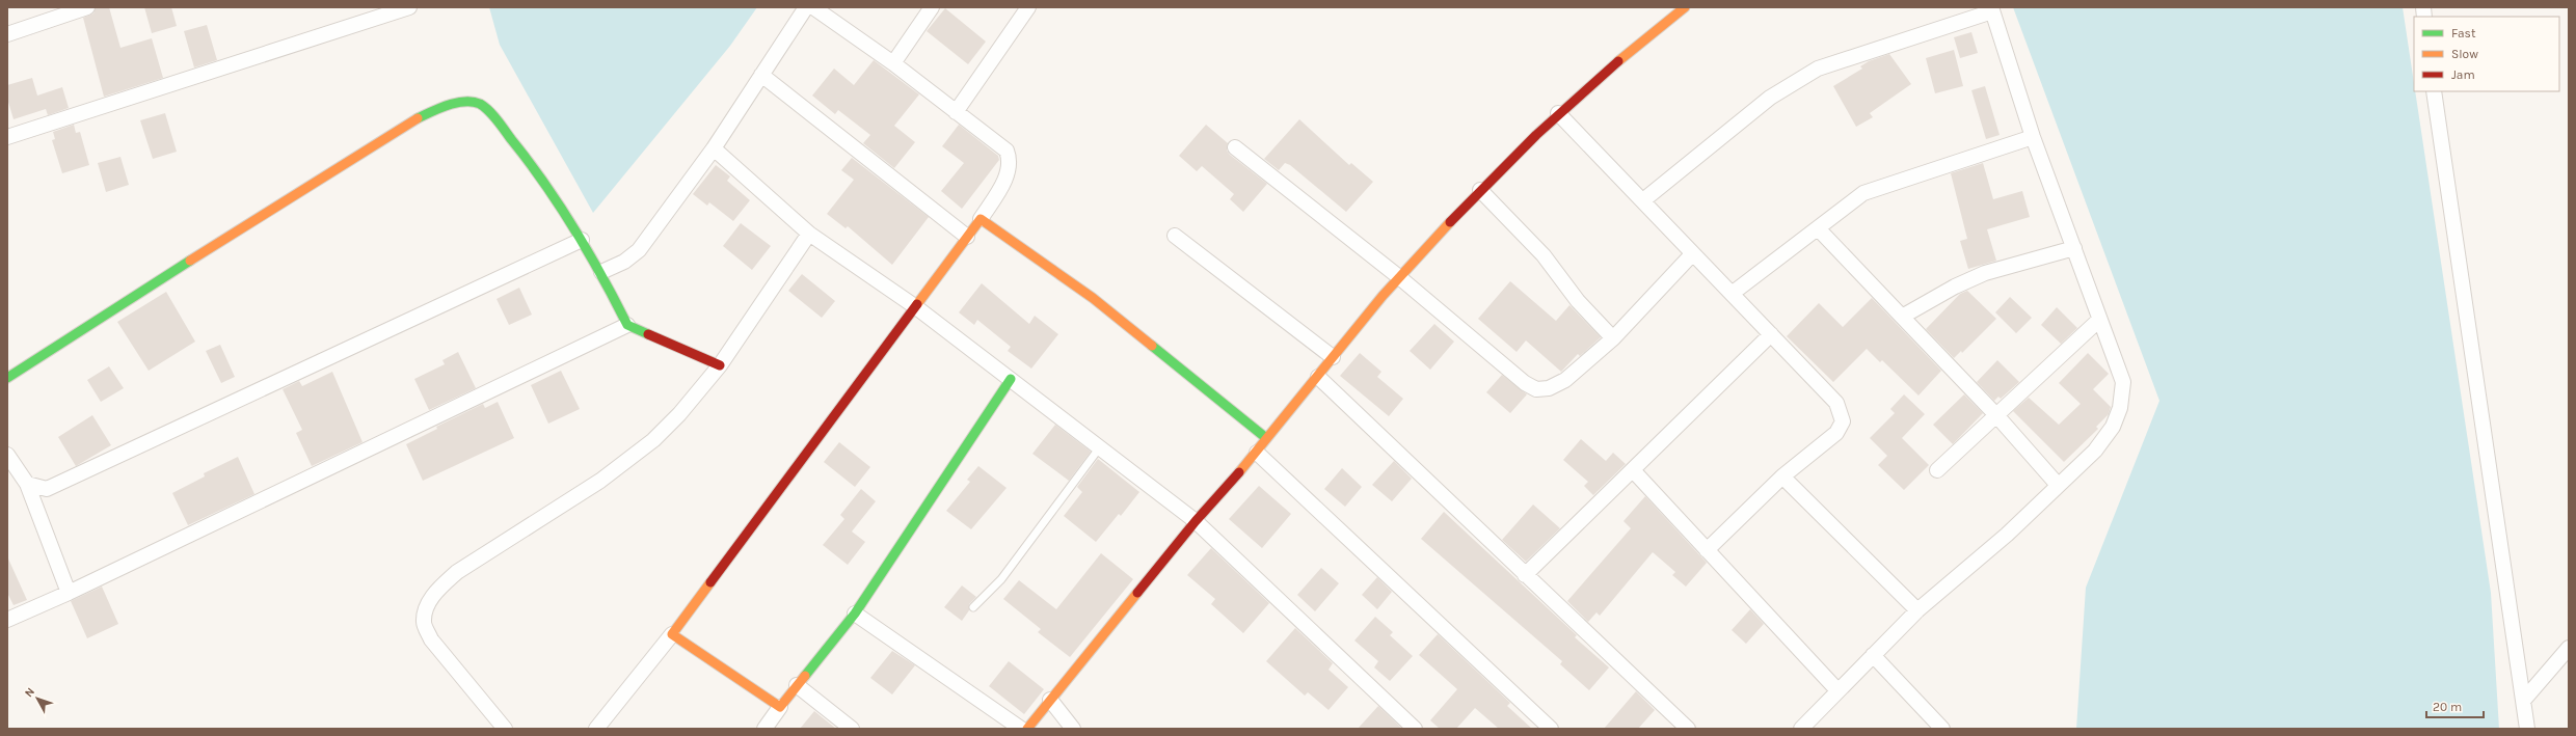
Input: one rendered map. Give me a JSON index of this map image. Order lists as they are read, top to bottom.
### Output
{
  "legend": ["Fast", "Slow", "Jam"],
  "scale_bar": "20 m",
  "north": "top left"
}
